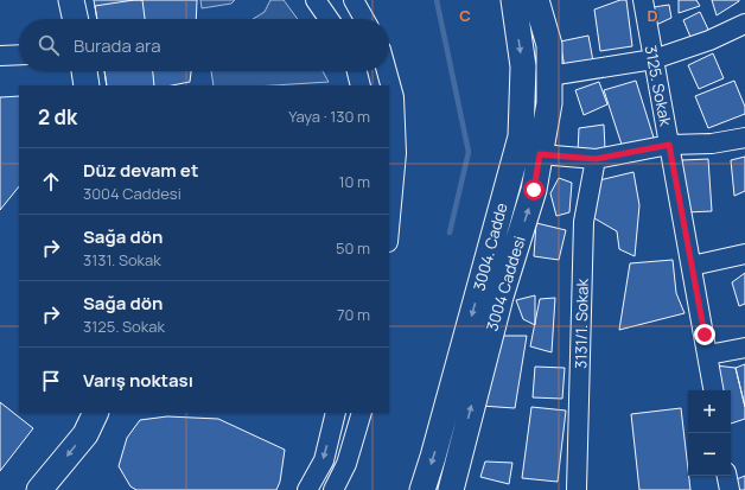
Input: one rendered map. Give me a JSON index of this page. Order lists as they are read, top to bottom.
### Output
{
  "streets": {
    "main road": ["3004. Cadde", "3004 Caddesi"],
    "street": ["3125. Sokak", "3131/1. Sokak"]
  },
  "one_way": ["3004. Cadde", "3004 Caddesi"],
  "page": {
    "search": "Burada ara",
    "heading": ["2 dk", "Yaya · 130 m"],
    "list": [
      ["Düz devam et", "3004 Caddesi", "10 m"],
      ["Sağa dön", "3131. Sokak", "50 m"],
      ["Sağa dön", "3125. Sokak", "70 m"],
      "Varış noktası"
    ],
    "map_buttons": ["+", "−"]
  },
  "grid": {
    "columns": ["C", "D"]
  }
}
